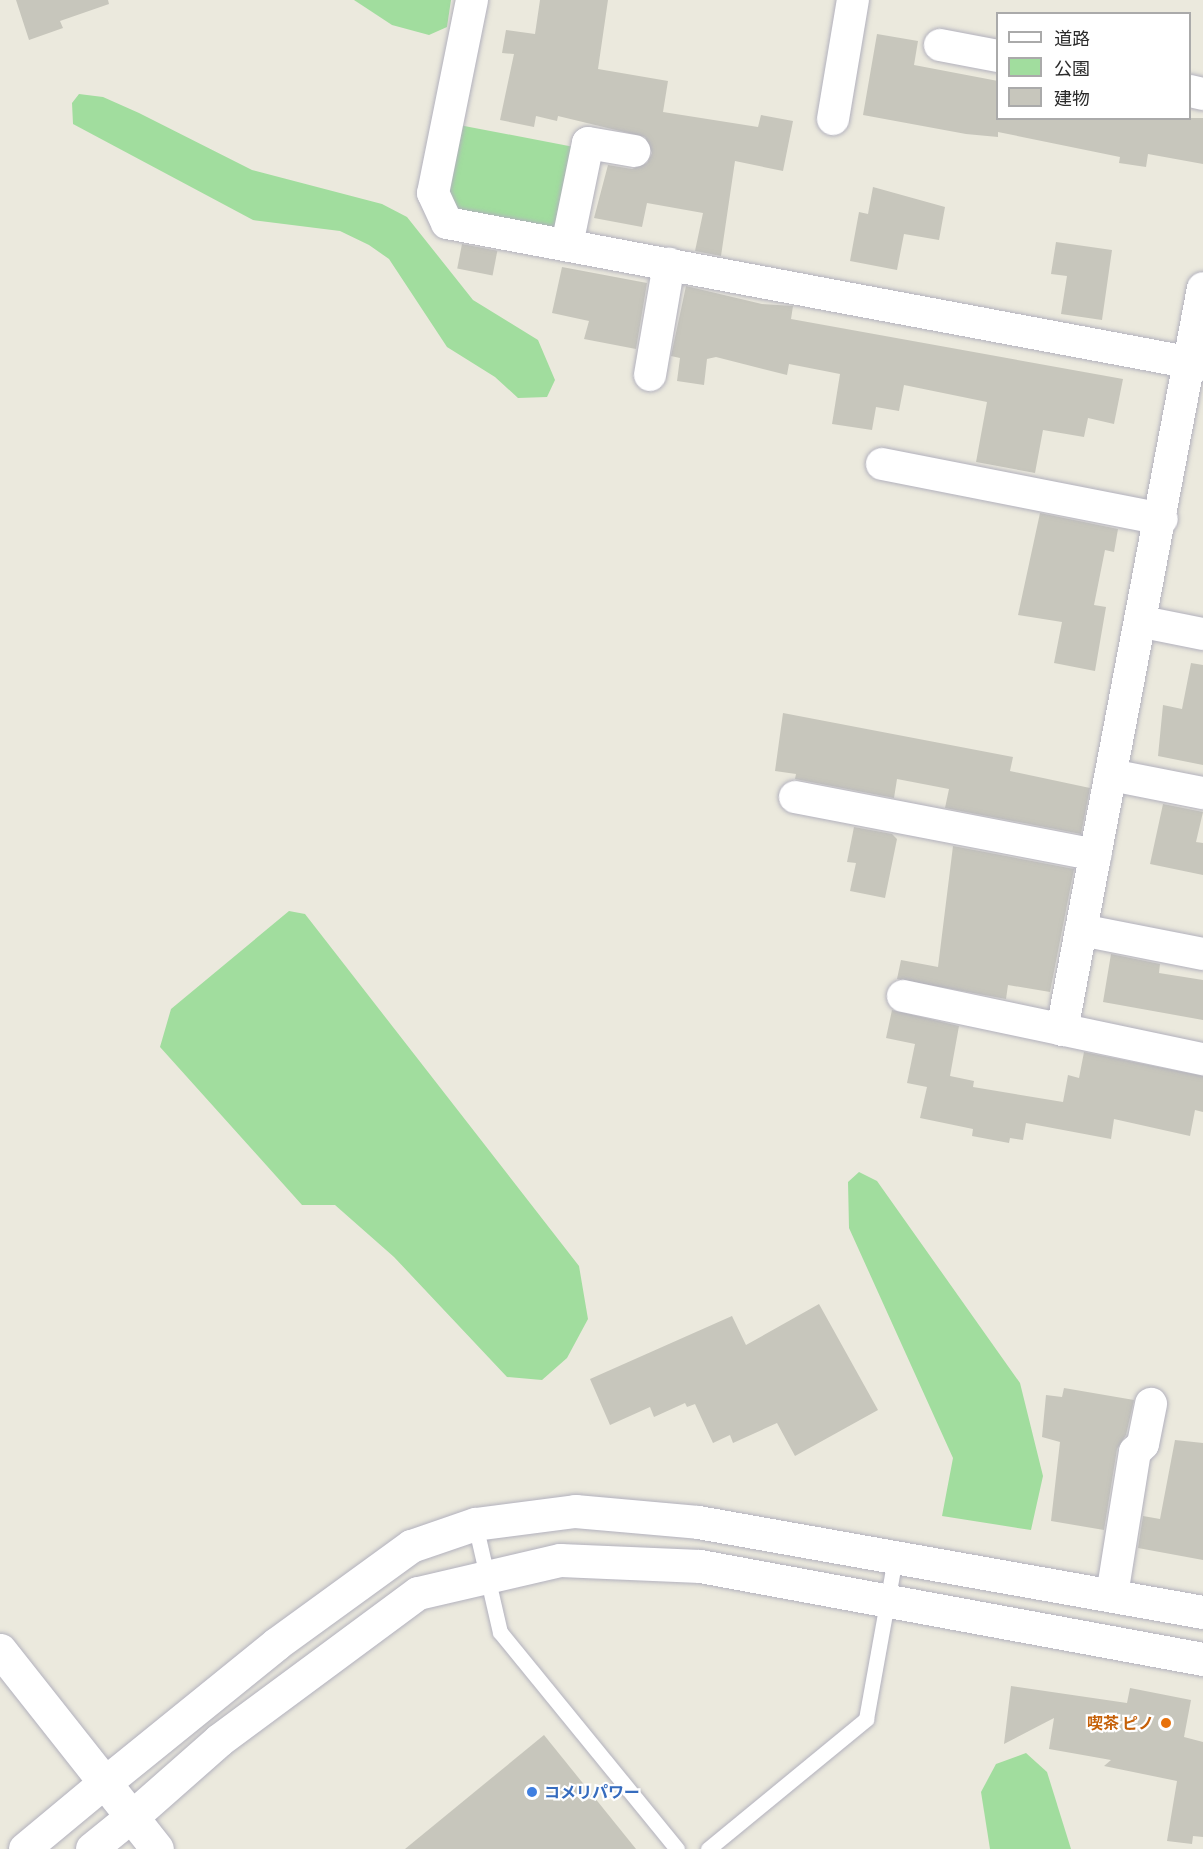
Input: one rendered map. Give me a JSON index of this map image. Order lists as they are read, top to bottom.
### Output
{
  "places": ["喫茶 ピノ", "コメリパワー"],
  "legend": ["道路", "公園", "建物"]
}
